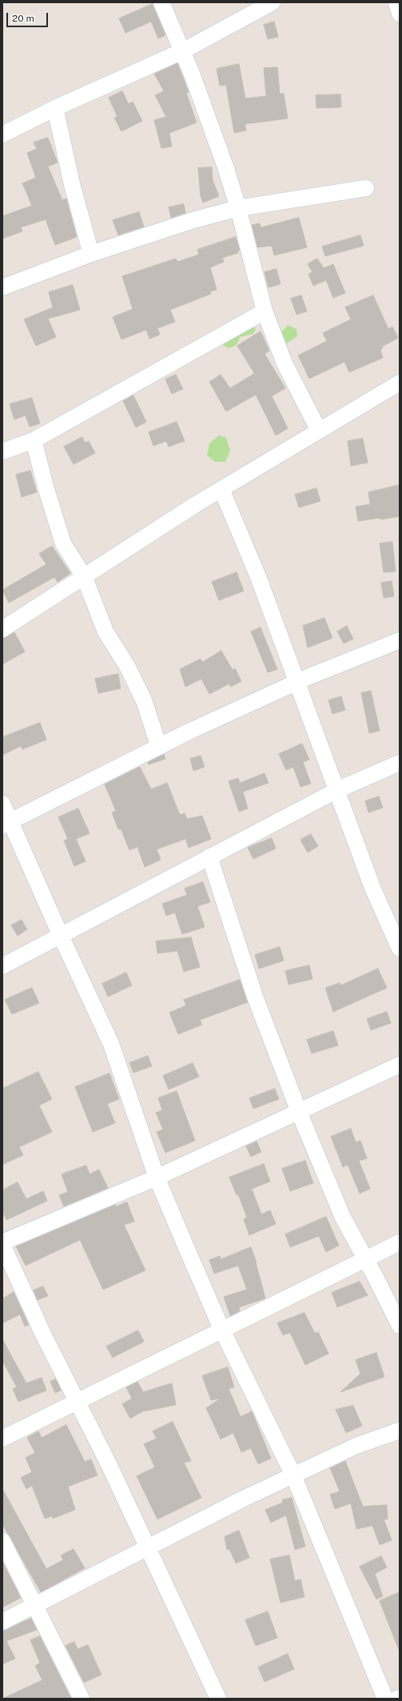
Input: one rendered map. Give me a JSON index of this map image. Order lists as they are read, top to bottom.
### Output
{
  "scale_bar": "20 m"
}
